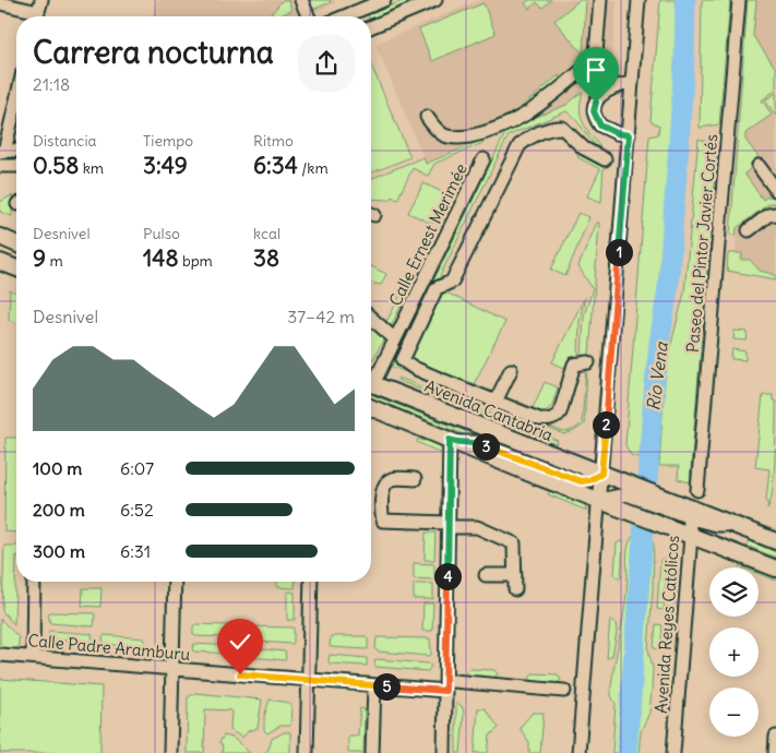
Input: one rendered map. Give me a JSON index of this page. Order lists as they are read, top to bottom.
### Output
{
  "streets": {
    "main road": ["Avenida Cantabria"],
    "street": [
      "Calle Ernest Merimée",
      "Paseo del Pintor Javier Cortés",
      "Avenida Reyes Católicos",
      "Calle Padre Aramburu"
    ]
  },
  "crossings": [
    ["Avenida Cantabria", "Avenida Reyes Católicos"]
  ],
  "water": ["Río Vena"],
  "page": {
    "heading": ["Carrera nocturna", "21:18"],
    "stats": [
      ["Distancia", "0.58 km"],
      ["Tiempo", "3:49"],
      ["Ritmo", "6:34 /km"],
      ["Desnivel", "9 m"],
      ["Pulso", "148 bpm"],
      ["kcal", "38"]
    ],
    "pins": [
      "1",
      "2",
      "3",
      "4",
      "5"
    ],
    "chart": ["Desnivel", "37–42 m"],
    "list": [
      {
        "name": "100 m",
        "note": "6:07"
      },
      {
        "name": "200 m",
        "note": "6:52"
      },
      {
        "name": "300 m",
        "note": "6:31"
      }
    ],
    "map_buttons": ["+", "−"]
  }
}
